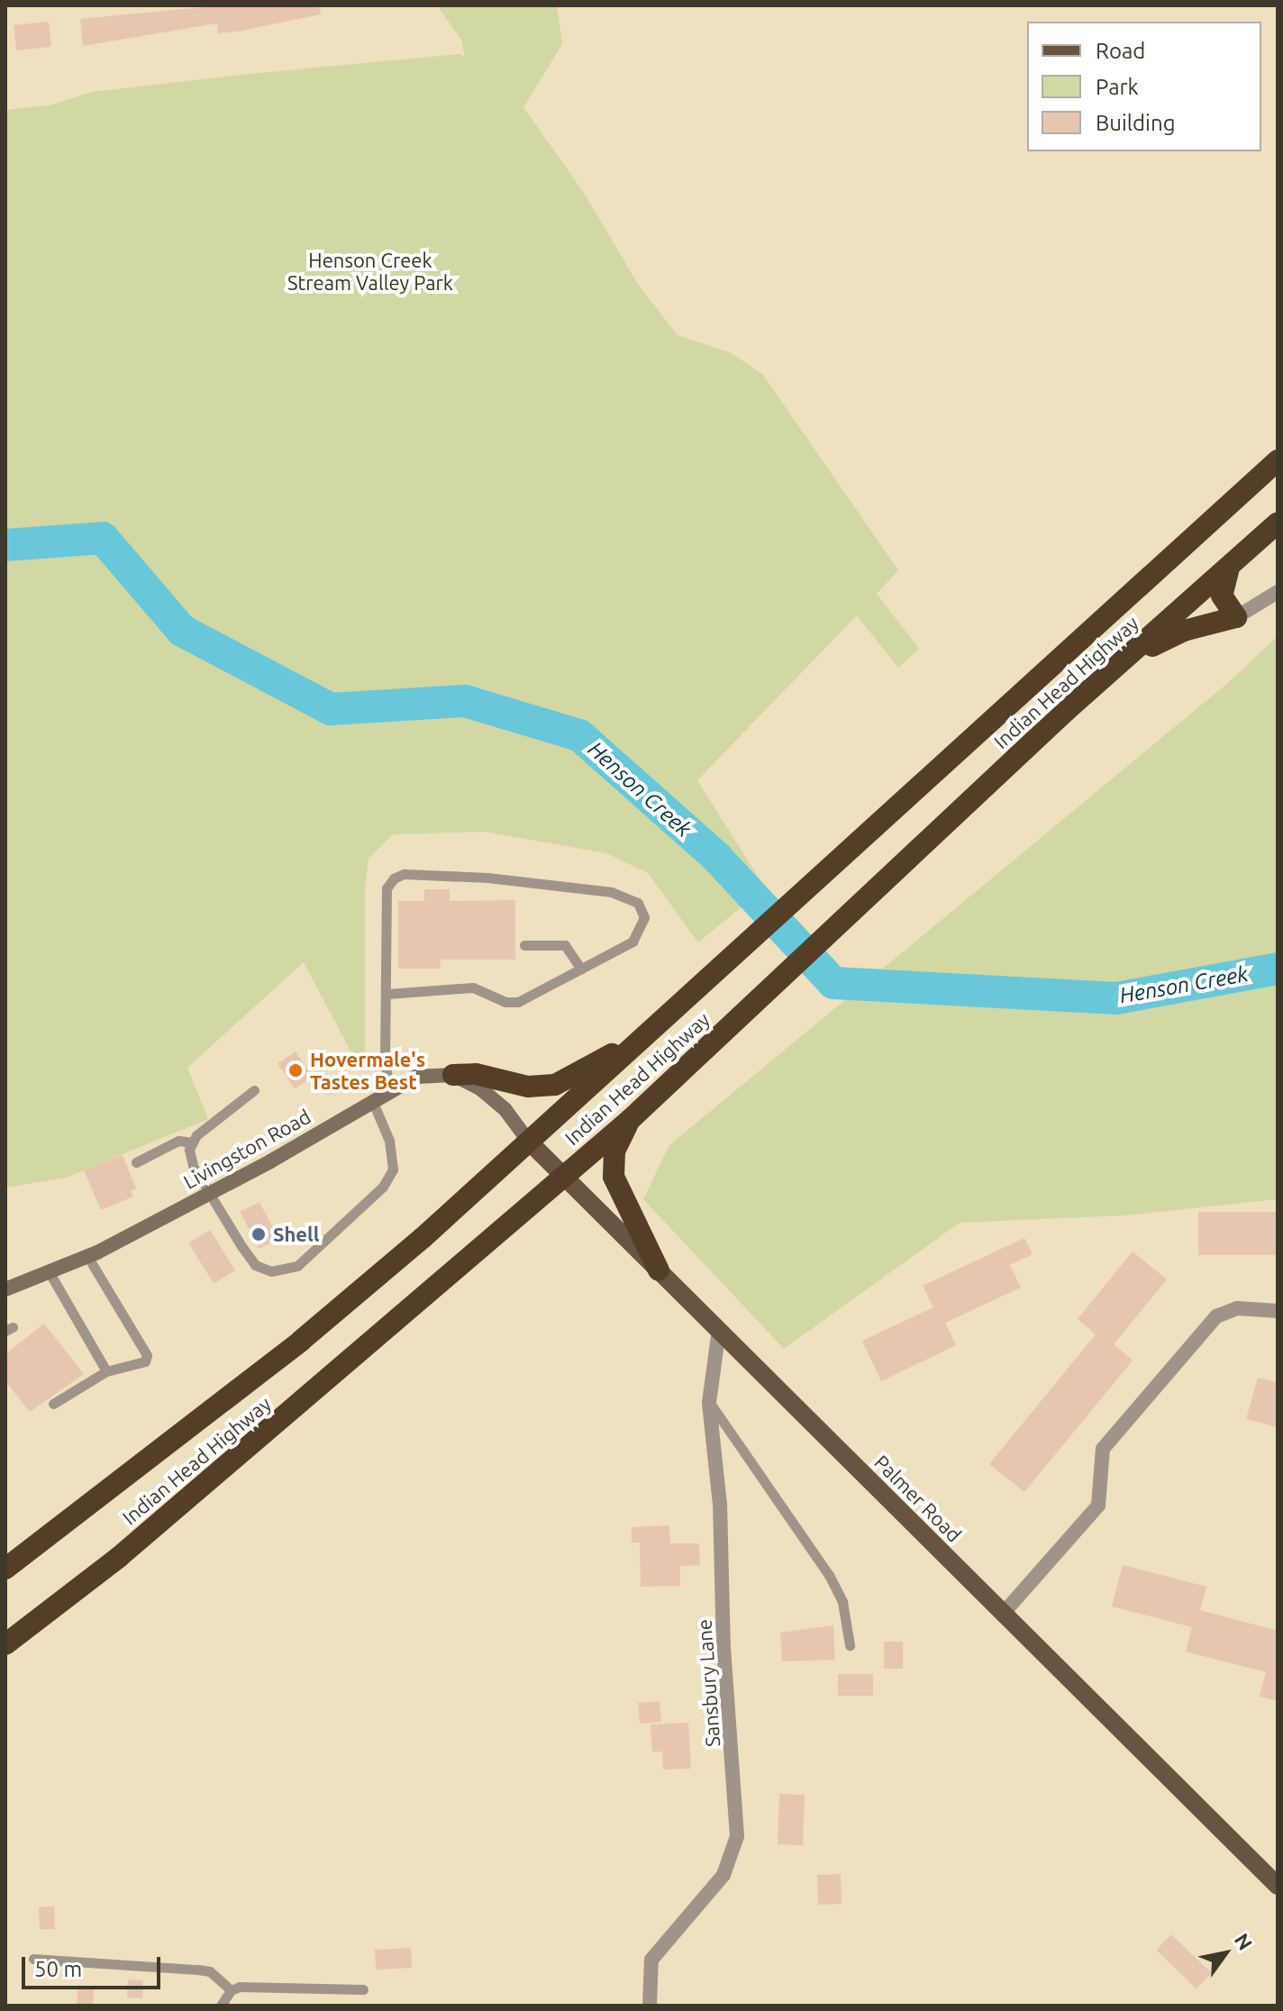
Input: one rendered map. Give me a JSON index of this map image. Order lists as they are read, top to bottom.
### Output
{
  "streets": {
    "highway": ["Indian Head Highway"],
    "main road": ["Livingston Road", "Palmer Road"],
    "street": ["Sansbury Lane"]
  },
  "crossings": [
    ["Indian Head Highway", "Palmer Road"],
    ["Palmer Road", "Sansbury Lane"]
  ],
  "water": ["Henson Creek"],
  "parks": ["Henson Creek Stream Valley Park"],
  "places": ["Hovermale's Tastes Best", "Shell"],
  "legend": ["Road", "Park", "Building"],
  "scale_bar": "50 m",
  "north": "top right"
}
